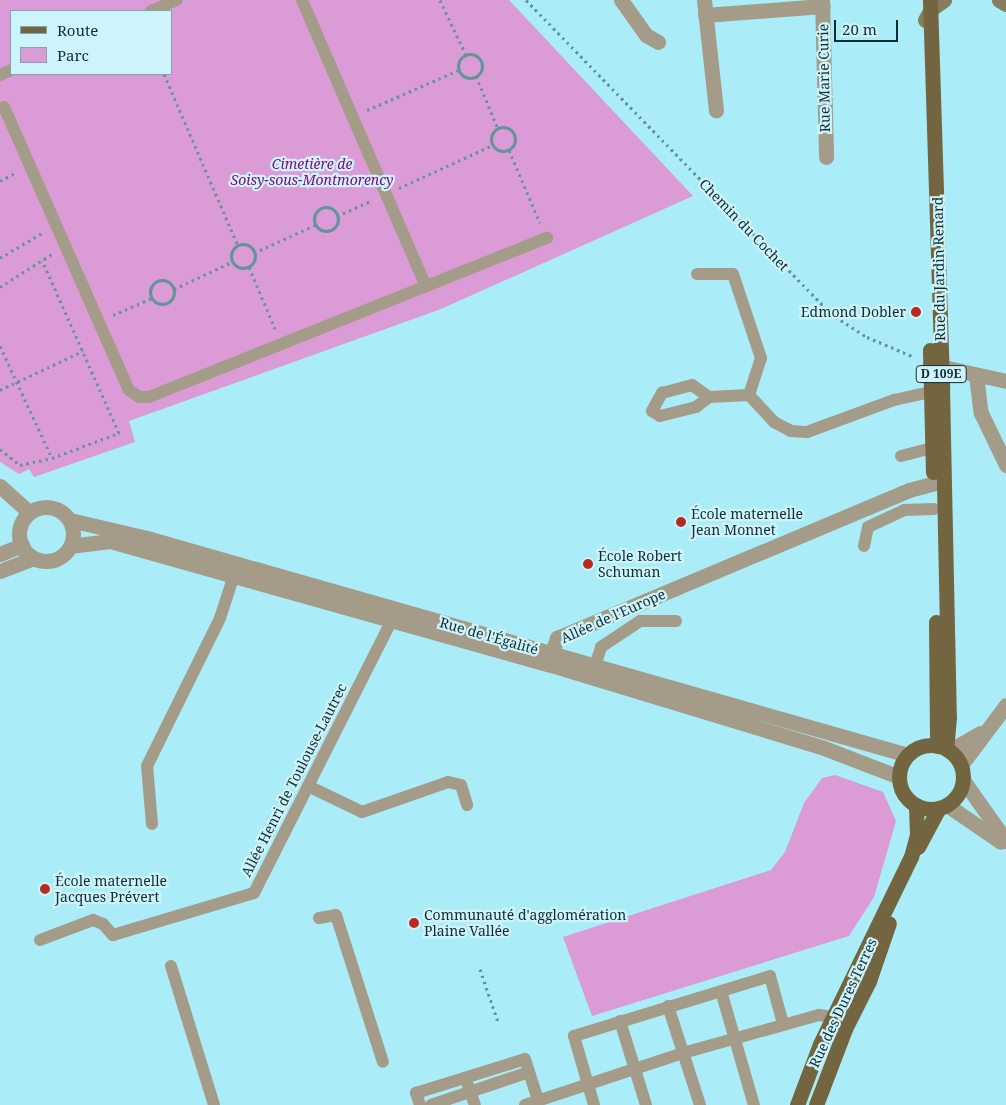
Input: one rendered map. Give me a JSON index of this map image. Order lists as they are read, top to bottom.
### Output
{
  "streets": {
    "main road": ["Rue du Jardin Renard", "D 109E", "Rue des Dures Terres"],
    "street": ["Rue Marie Curie", "Allée de l'Europe", "Rue de l'Égalité"],
    "lane": ["Allée Henri de Toulouse-Lautrec"],
    "path": ["Chemin du Cochet"]
  },
  "crossings": [
    ["Chemin du Cochet", "Rue du Jardin Renard"],
    ["Rue du Jardin Renard", "Allée de l'Europe"],
    ["Rue du Jardin Renard", "Rue de l'Égalité"],
    ["Rue du Jardin Renard", "Rue des Dures Terres"],
    ["Allée de l'Europe", "Rue de l'Égalité"],
    ["Rue de l'Égalité", "Allée Henri de Toulouse-Lautrec"],
    ["Rue de l'Égalité", "Rue des Dures Terres"]
  ],
  "parks": ["Cimetière de Soisy-sous-Montmorency"],
  "places": [
    "Edmond Dobler",
    "École maternelle Jean Monnet",
    "École Robert Schuman",
    "École maternelle Jacques Prévert",
    "Communauté d'agglomération Plaine Vallée"
  ],
  "legend": ["Route", "Parc"],
  "scale_bar": "20 m"
}
